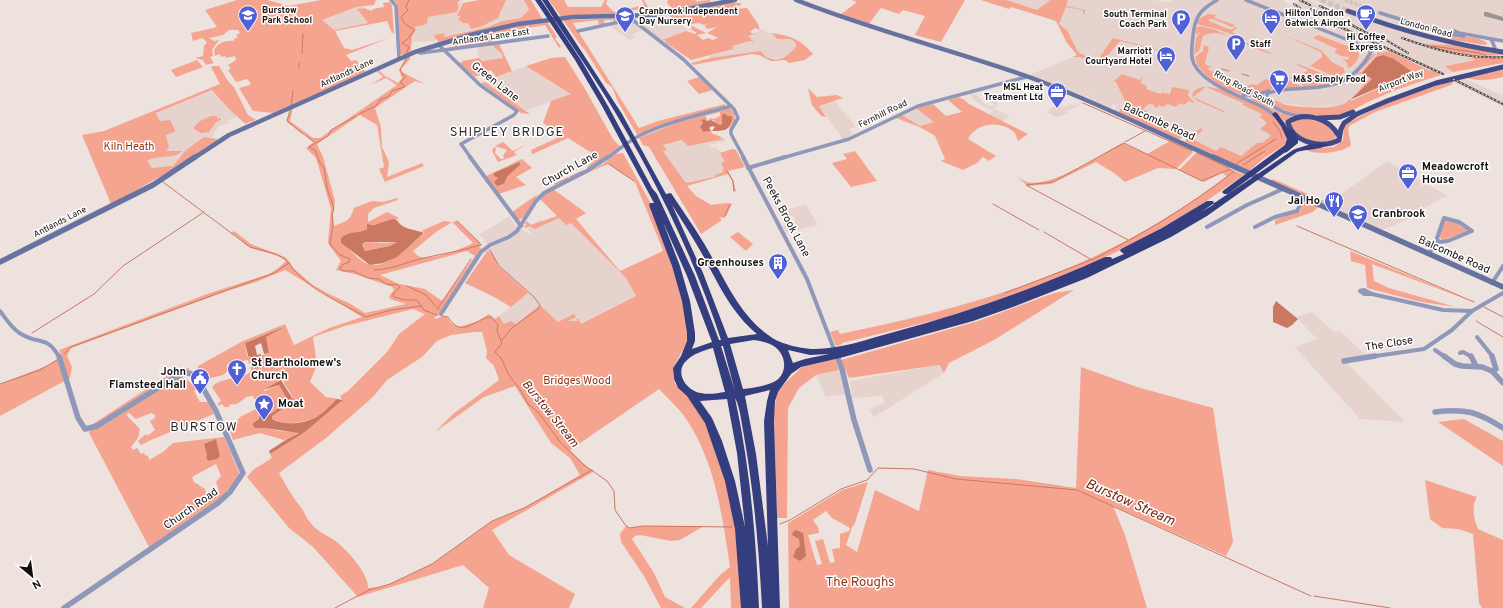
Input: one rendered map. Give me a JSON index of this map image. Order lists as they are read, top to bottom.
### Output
{
  "streets": {
    "highway": ["Airport Way"],
    "main road": ["London Road", "Antlands Lane", "Balcombe Road"],
    "street": [
      "Antlands Lane East",
      "Green Lane",
      "Ring Road South",
      "Fernhill Road",
      "Church Lane",
      "Peeks Brook Lane",
      "The Close",
      "Church Road"
    ]
  },
  "crossings": [
    ["Antlands Lane East", "Antlands Lane"],
    ["Antlands Lane East", "Green Lane"],
    ["Green Lane", "Church Lane"],
    ["Fernhill Road", "Balcombe Road"],
    ["Fernhill Road", "Peeks Brook Lane"],
    ["Church Lane", "Peeks Brook Lane"]
  ],
  "districts": ["SHIPLEY BRIDGE", "BURSTOW"],
  "water": ["Burstow Stream"],
  "parks": ["Kiln Heath", "Bridges Wood", "The Roughs"],
  "places": {
    "cafe": ["Hi Coffee Express"],
    "school or university": ["Burstow Park School", "Cranbrook Independent Day Nursery", "Cranbrook"],
    "hotel": ["Hilton London Gatwick Airport", "Marriott Courtyard Hotel"],
    "parking": ["South Terminal Coach Park", "Staff"],
    "supermarket": ["M&S Simply Food"],
    "office": ["MSL Heat Treatment Ltd", "Meadowcroft House"],
    "restaurant": ["Jai Ho"],
    "building": ["Greenhouses"],
    "church": ["St Bartholomew's Church"],
    "public building": ["John Flamsteed Hall"],
    "place": ["Moat"]
  },
  "north": "bottom right"
}
